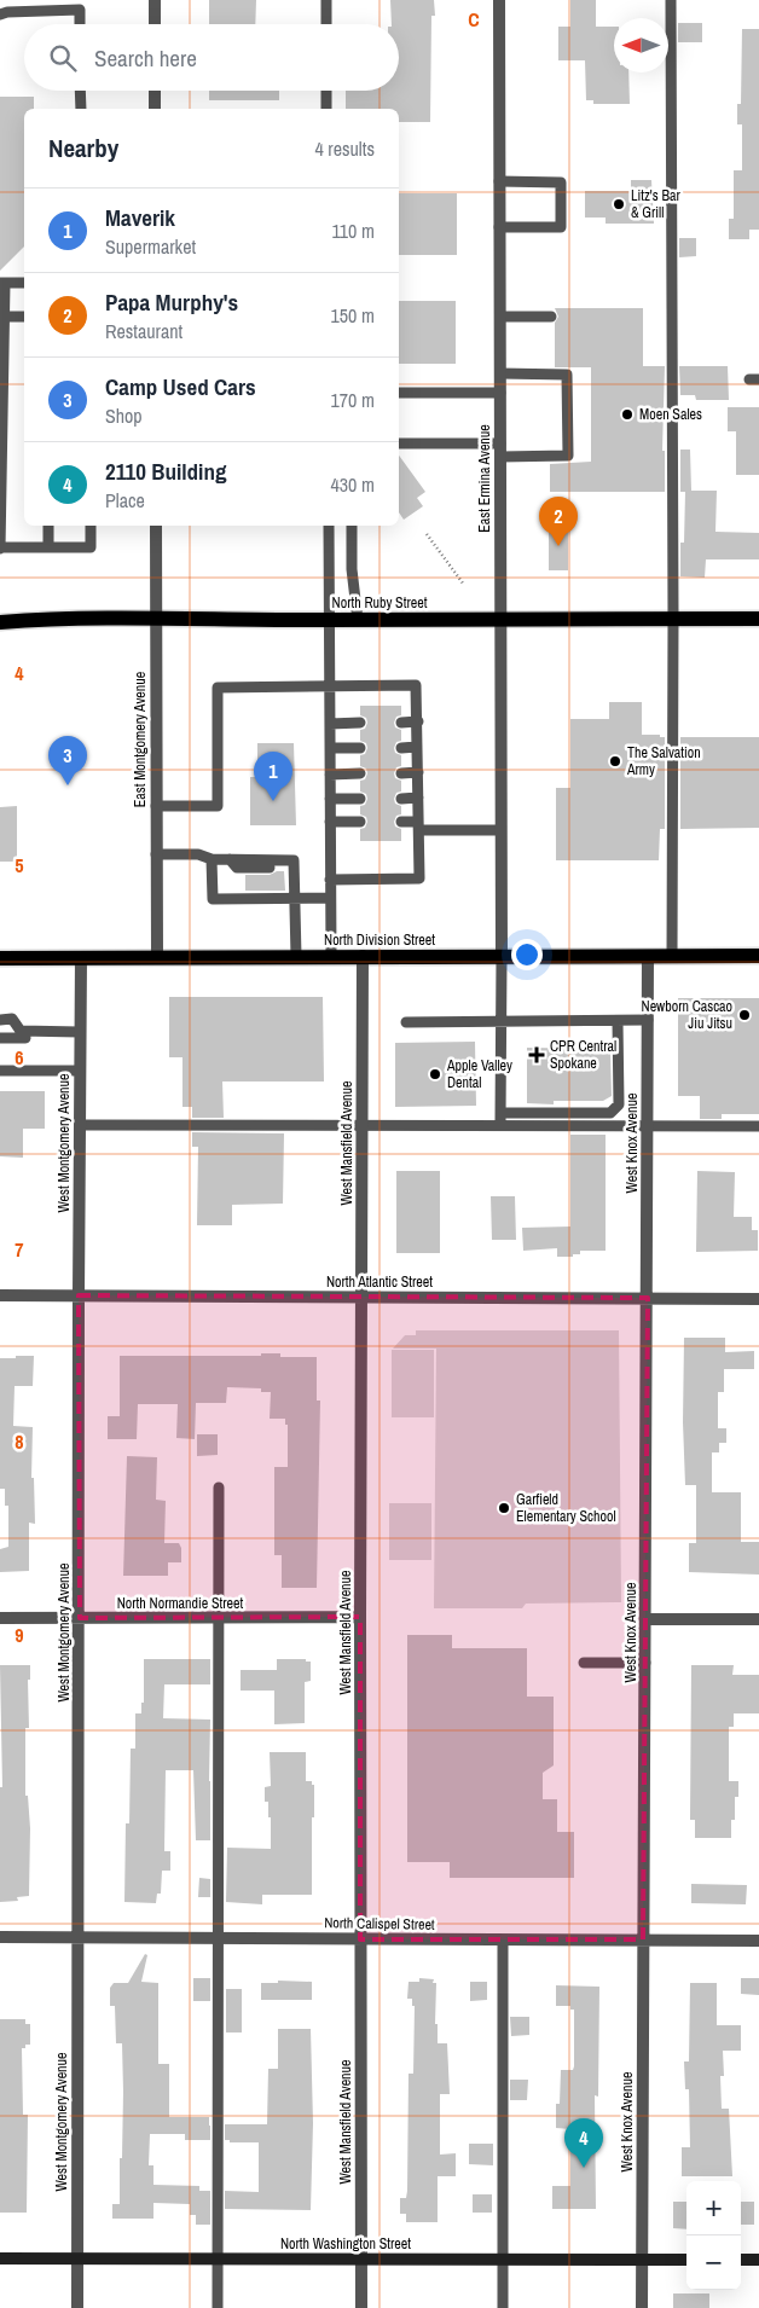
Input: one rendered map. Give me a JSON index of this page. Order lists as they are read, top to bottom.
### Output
{
  "streets": {
    "main road": ["North Ruby Street", "North Division Street", "North Washington Street"],
    "street": [
      "East Ermina Avenue",
      "East Montgomery Avenue",
      "West Montgomery Avenue",
      "West Mansfield Avenue",
      "West Knox Avenue",
      "North Atlantic Street",
      "North Normandie Street",
      "North Calispel Street"
    ]
  },
  "crossings": [
    ["East Ermina Avenue", "North Ruby Street"],
    ["East Ermina Avenue", "North Division Street"],
    ["North Ruby Street", "East Montgomery Avenue"],
    ["East Montgomery Avenue", "North Division Street"],
    ["North Division Street", "West Montgomery Avenue"],
    ["North Division Street", "West Mansfield Avenue"],
    ["North Division Street", "West Knox Avenue"],
    ["West Montgomery Avenue", "North Atlantic Street"],
    ["West Montgomery Avenue", "North Normandie Street"],
    ["West Montgomery Avenue", "North Calispel Street"],
    ["West Montgomery Avenue", "North Washington Street"],
    ["West Mansfield Avenue", "North Atlantic Street"],
    ["West Mansfield Avenue", "North Normandie Street"],
    ["West Mansfield Avenue", "North Calispel Street"],
    ["West Mansfield Avenue", "North Washington Street"],
    ["West Knox Avenue", "North Atlantic Street"],
    ["West Knox Avenue", "North Calispel Street"],
    ["West Knox Avenue", "North Washington Street"]
  ],
  "places": {
    "other": [
      "Litz's Bar & Grill",
      "Moen Sales",
      "The Salvation Army",
      "Newborn Cascao Jiu Jitsu",
      "Apple Valley Dental",
      "Garfield Elementary School"
    ],
    "health": ["CPR Central Spokane"]
  },
  "north": "left",
  "page": {
    "search": "Search here",
    "heading": ["Nearby", "4 results"],
    "list": [
      {
        "mark": "1",
        "name": "Maverik",
        "note": "Supermarket",
        "value": "110 m"
      },
      {
        "mark": "2",
        "name": "Papa Murphy's",
        "note": "Restaurant",
        "value": "150 m"
      },
      {
        "mark": "3",
        "name": "Camp Used Cars",
        "note": "Shop",
        "value": "170 m"
      },
      {
        "mark": "4",
        "name": "2110 Building",
        "note": "Place",
        "value": "430 m"
      }
    ],
    "pins": [
      "2",
      "3",
      "1",
      "4"
    ],
    "map_buttons": ["+", "−"]
  },
  "grid": {
    "columns": ["C"],
    "rows": [
      "4",
      "5",
      "6",
      "7",
      "8",
      "9"
    ]
  }
}
